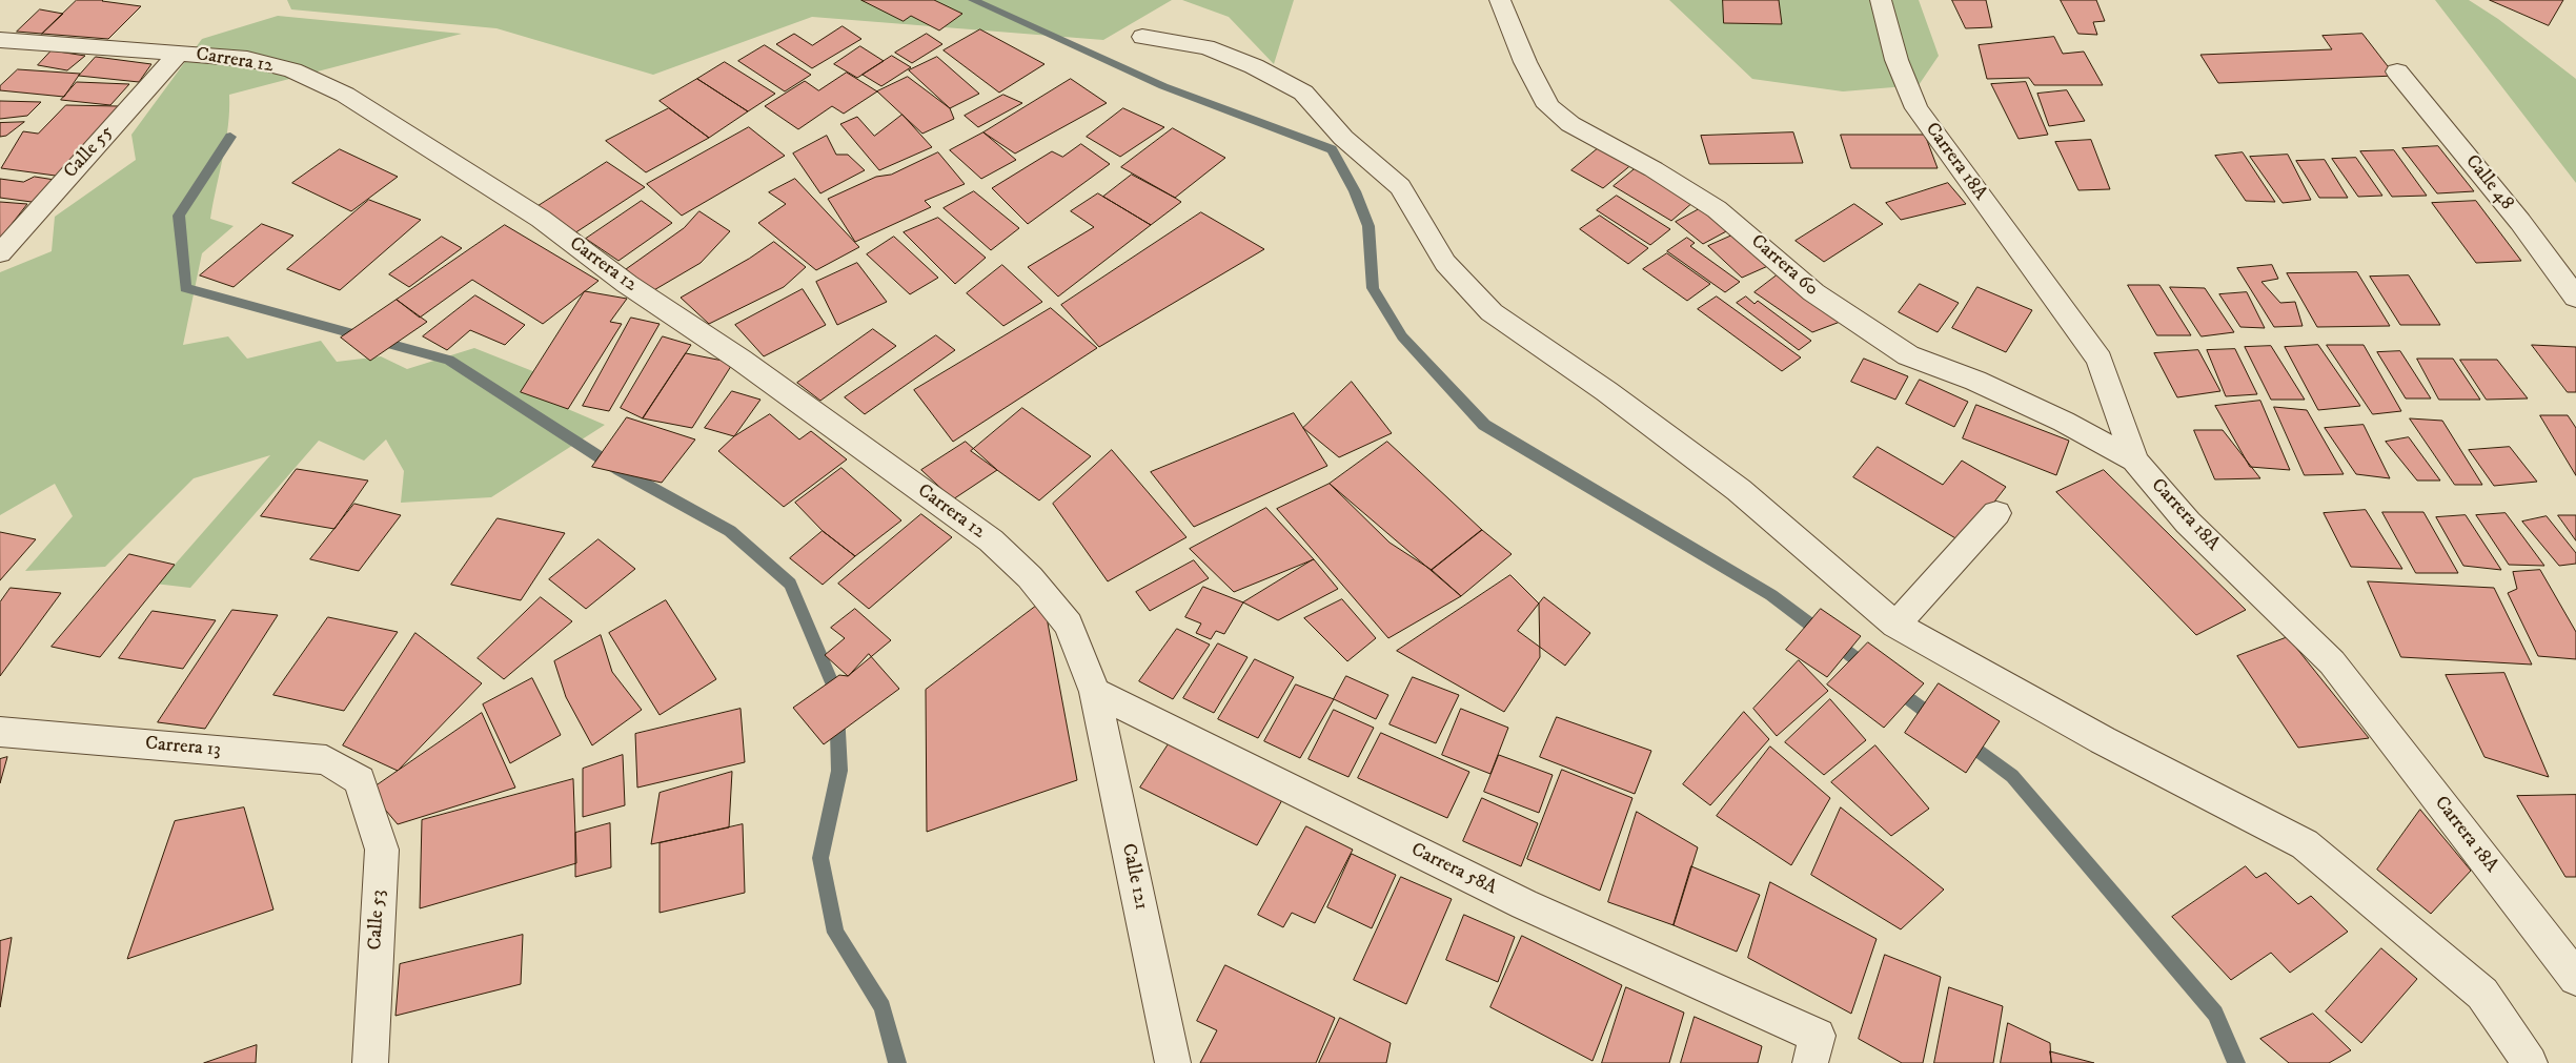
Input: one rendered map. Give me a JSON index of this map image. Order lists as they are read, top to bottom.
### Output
{
  "streets": {
    "street": [
      "Carrera 12",
      "Calle 55",
      "Carrera 18A",
      "Calle 48",
      "Carrera 60",
      "Carrera 13",
      "Carrera 58A",
      "Calle 121",
      "Calle 53"
    ]
  },
  "crossings": [
    ["Carrera 12", "Calle 55"],
    ["Carrera 12", "Carrera 58A"],
    ["Carrera 12", "Calle 121"],
    ["Carrera 18A", "Carrera 60"],
    ["Carrera 13", "Calle 53"],
    ["Carrera 58A", "Calle 121"]
  ]
}
